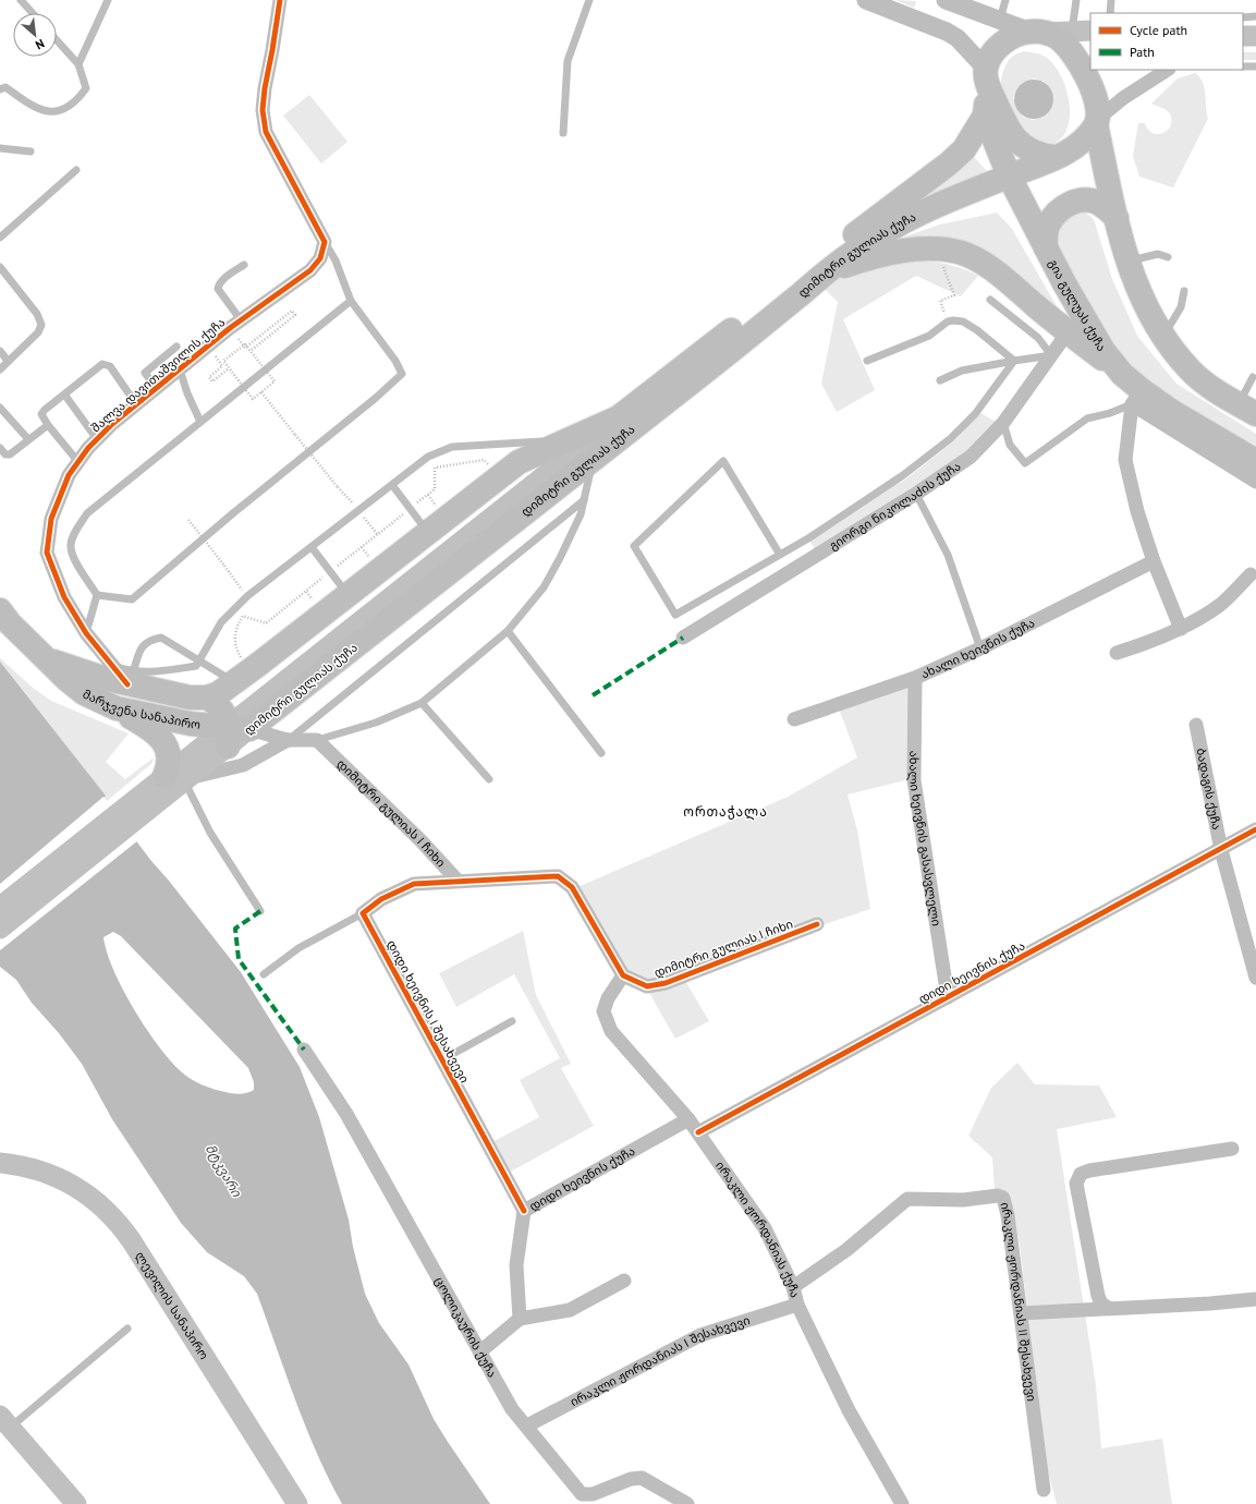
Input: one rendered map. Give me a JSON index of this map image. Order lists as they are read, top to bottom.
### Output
{
  "streets": {
    "highway": ["დიმიტრი გულიას ქუჩა", "გია გულუას ქუჩა", "მარჯვენა სანაპირო"],
    "main road": ["ლევილის სანაპირო"],
    "street": [
      "შალვა დავითაშვილის ქუჩა",
      "გიორგი ნიკოლაძის ქუჩა",
      "ახალი ხეივნის ქუჩა",
      "ბადაგის ქუჩა",
      "დიმიტრი გულიას I ჩიხი",
      "ახალი ხეივნის გასასვლელი",
      "დიდი ხეივნის ქუჩა",
      "დიდი ხეივნის I შესახვევი",
      "ირაკლი ჟორდანიას ქუჩა",
      "ირაკლი ჟორდანიას II შესახვევი",
      "ცოლიკაურის ქუჩა",
      "ირაკლი ჟორდანიას I შესახვევი"
    ]
  },
  "crossings": [
    ["დიმიტრი გულიას ქუჩა", "გია გულუას ქუჩა"],
    ["დიმიტრი გულიას ქუჩა", "მარჯვენა სანაპირო"],
    ["შალვა დავითაშვილის ქუჩა", "მარჯვენა სანაპირო"],
    ["ახალი ხეივნის ქუჩა", "ახალი ხეივნის გასასვლელი"],
    ["ბადაგის ქუჩა", "დიდი ხეივნის ქუჩა"],
    ["დიმიტრი გულიას I ჩიხი", "ირაკლი ჟორდანიას ქუჩა"],
    ["ახალი ხეივნის გასასვლელი", "დიდი ხეივნის ქუჩა"],
    ["დიდი ხეივნის ქუჩა", "დიდი ხეივნის I შესახვევი"],
    ["დიდი ხეივნის ქუჩა", "ირაკლი ჟორდანიას ქუჩა"],
    ["ირაკლი ჟორდანიას ქუჩა", "ირაკლი ჟორდანიას II შესახვევი"],
    ["ირაკლი ჟორდანიას ქუჩა", "ირაკლი ჟორდანიას I შესახვევი"],
    ["ცოლიკაურის ქუჩა", "ირაკლი ჟორდანიას I შესახვევი"]
  ],
  "districts": ["ორთაჭალა"],
  "water": ["მტკვარი"],
  "legend": ["Cycle path", "Path"],
  "north": "bottom right"
}
